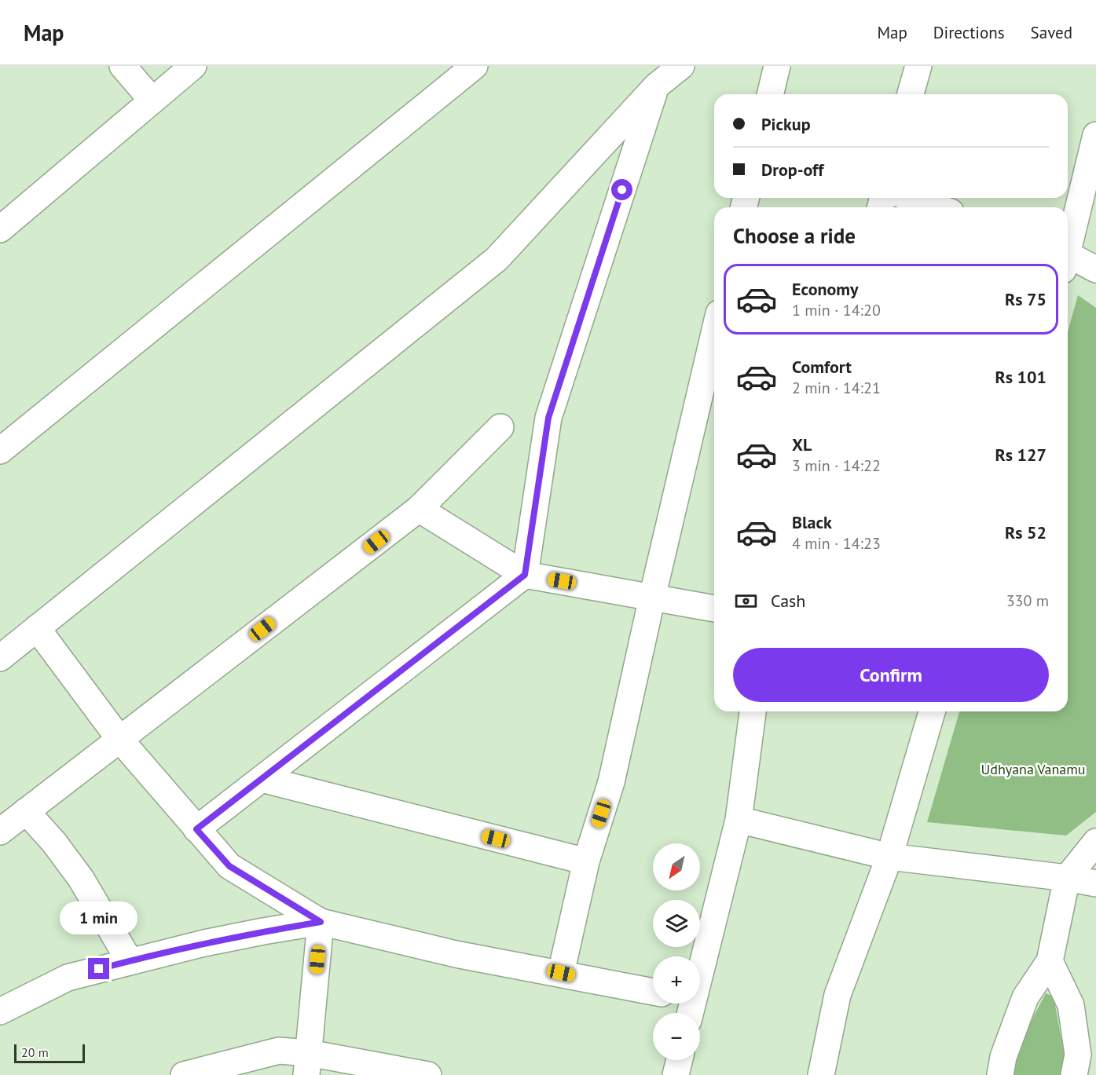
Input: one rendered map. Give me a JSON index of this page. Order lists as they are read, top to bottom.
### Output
{
  "parks": ["Udhyana Vanamu"],
  "scale_bar": "20 m",
  "north": "bottom left",
  "page": {
    "header": "Map",
    "nav": ["Map", "Directions", "Saved"],
    "banner": ["Pickup", "Drop-off"],
    "heading": "Choose a ride",
    "list": [
      {
        "name": "Economy",
        "note": "1 min · 14:20",
        "value": "Rs 75"
      },
      {
        "name": "Comfort",
        "note": "2 min · 14:21",
        "value": "Rs 101"
      },
      {
        "name": "XL",
        "note": "3 min · 14:22",
        "value": "Rs 127"
      },
      {
        "name": "Black",
        "note": "4 min · 14:23",
        "value": "Rs 52"
      }
    ],
    "pay": ["Cash", "330 m"],
    "buttons": "Confirm",
    "map_buttons": ["+", "−"],
    "bubble": "1 min",
    "scale": "20 m"
  }
}
